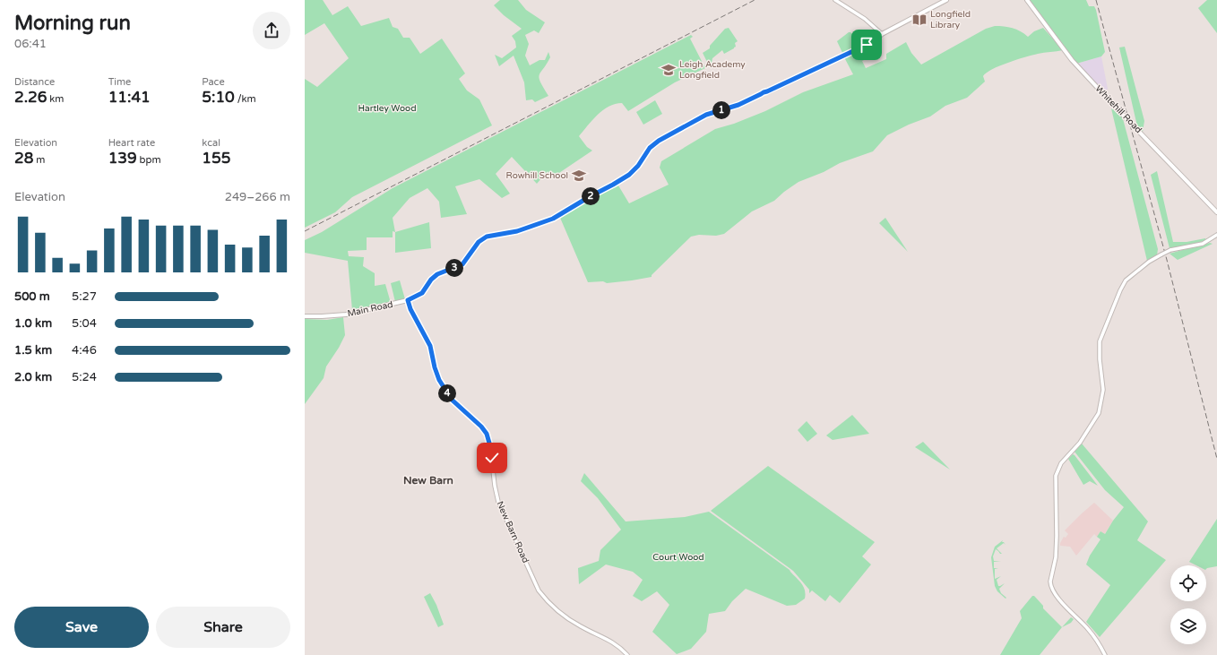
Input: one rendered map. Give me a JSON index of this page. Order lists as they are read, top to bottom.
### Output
{
  "streets": {
    "main road": ["Whitehill Road", "Main Road"],
    "street": ["New Barn Road"]
  },
  "crossings": [
    ["Main Road", "New Barn Road"]
  ],
  "districts": ["New Barn"],
  "parks": ["Hartley Wood", "Court Wood"],
  "places": {
    "library": ["Longfield Library"],
    "school or university": ["Leigh Academy Longfield", "Rowhill School"]
  },
  "page": {
    "heading": ["Morning run", "06:41"],
    "stats": [
      ["Distance", "2.26 km"],
      ["Time", "11:41"],
      ["Pace", "5:10 /km"],
      ["Elevation", "28 m"],
      ["Heart rate", "139 bpm"],
      ["kcal", "155"]
    ],
    "pins": [
      "1",
      "2",
      "3",
      "4"
    ],
    "chart": ["Elevation", "249–266 m"],
    "list": [
      {
        "name": "500 m",
        "note": "5:27"
      },
      {
        "name": "1.0 km",
        "note": "5:04"
      },
      {
        "name": "1.5 km",
        "note": "4:46"
      },
      {
        "name": "2.0 km",
        "note": "5:24"
      }
    ],
    "buttons": ["Save", "Share"]
  }
}
